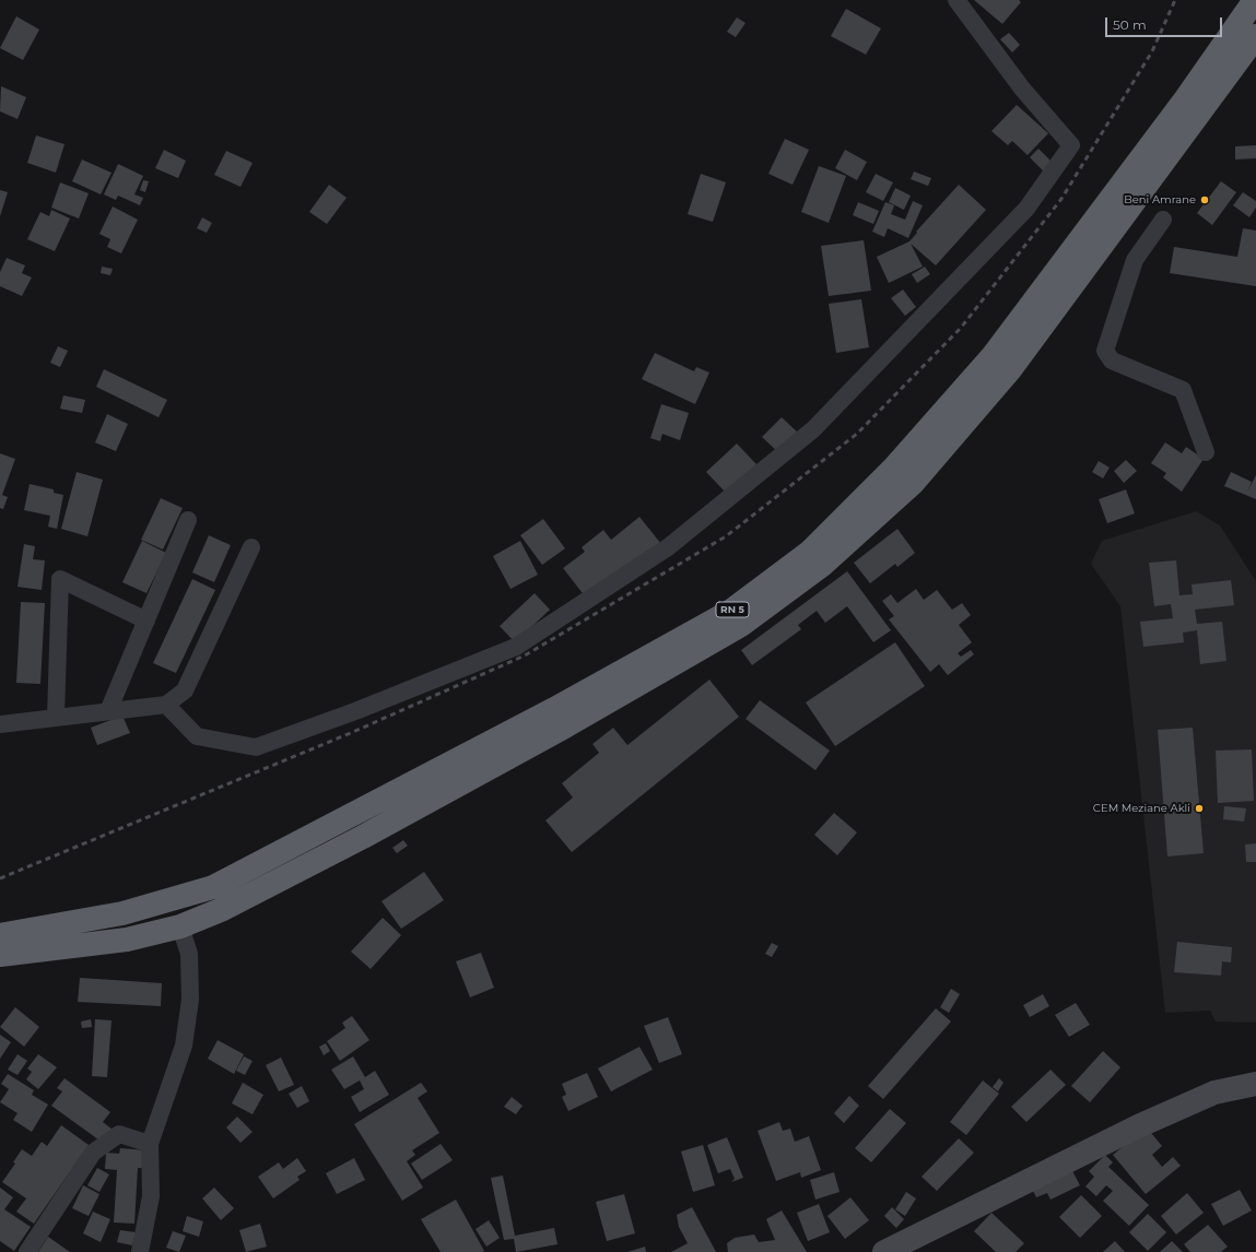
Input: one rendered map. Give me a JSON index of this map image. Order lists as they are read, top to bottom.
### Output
{
  "streets": {
    "highway": ["RN 5"]
  },
  "places": ["Beni Amrane", "CEM Meziane Akli"],
  "scale_bar": "50 m"
}
